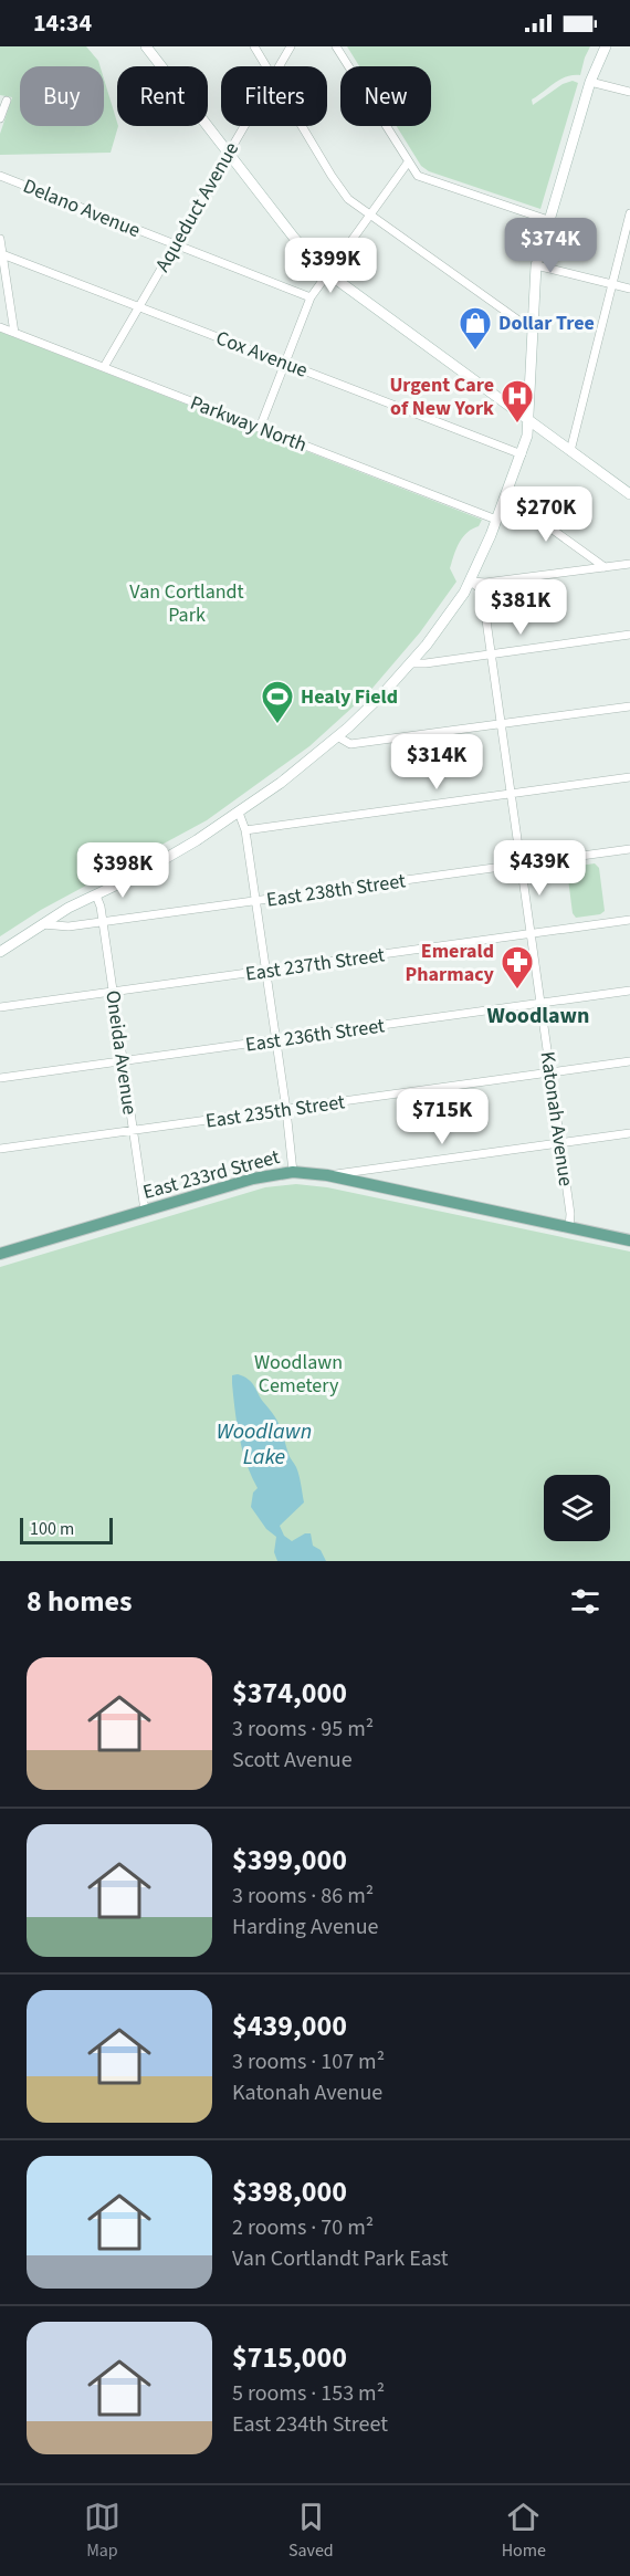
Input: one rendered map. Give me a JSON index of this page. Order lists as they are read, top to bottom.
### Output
{
  "streets": {
    "main road": ["East 233rd Street"],
    "street": [
      "Aqueduct Avenue",
      "Delano Avenue",
      "Cox Avenue",
      "Parkway North",
      "East 238th Street",
      "East 237th Street",
      "East 236th Street",
      "Oneida Avenue",
      "East 235th Street",
      "Katonah Avenue"
    ]
  },
  "crossings": [
    ["Aqueduct Avenue", "Delano Avenue"],
    ["Aqueduct Avenue", "Cox Avenue"],
    ["Aqueduct Avenue", "Parkway North"],
    ["East 238th Street", "Oneida Avenue"],
    ["East 238th Street", "Katonah Avenue"],
    ["East 237th Street", "Oneida Avenue"],
    ["East 237th Street", "Katonah Avenue"],
    ["East 236th Street", "Oneida Avenue"],
    ["East 236th Street", "Katonah Avenue"],
    ["Oneida Avenue", "East 235th Street"],
    ["Oneida Avenue", "East 233rd Street"],
    ["East 235th Street", "Katonah Avenue"],
    ["Katonah Avenue", "East 233rd Street"]
  ],
  "districts": ["Woodlawn"],
  "water": ["Woodlawn Lake"],
  "parks": ["Van Cortlandt Park", "Woodlawn Cemetery"],
  "places": {
    "shop": ["Dollar Tree"],
    "hospital": ["Urgent Care of New York"],
    "sports": ["Healy Field"],
    "pharmacy": ["Emerald Pharmacy"]
  },
  "scale_bar": "100 m",
  "page": {
    "status": "14:34",
    "chip": [
      "Buy",
      "Rent",
      "Filters",
      "New"
    ],
    "price": [
      "$374K",
      "$399K",
      "$270K",
      "$381K",
      "$314K",
      "$439K",
      "$398K",
      "$715K"
    ],
    "scale": "100 m",
    "heading": "8 homes",
    "list": [
      {
        "name": "$374,000",
        "note": "3 rooms · 95 m² · Scott Avenue"
      },
      {
        "name": "$399,000",
        "note": "3 rooms · 86 m² · Harding Avenue"
      },
      {
        "name": "$439,000",
        "note": "3 rooms · 107 m² · Katonah Avenue"
      },
      {
        "name": "$398,000",
        "note": "2 rooms · 70 m² · Van Cortlandt Park East"
      },
      {
        "name": "$715,000",
        "note": "5 rooms · 153 m² · East 234th Street"
      }
    ],
    "tabs": ["Map", "Saved", "Home"]
  }
}
